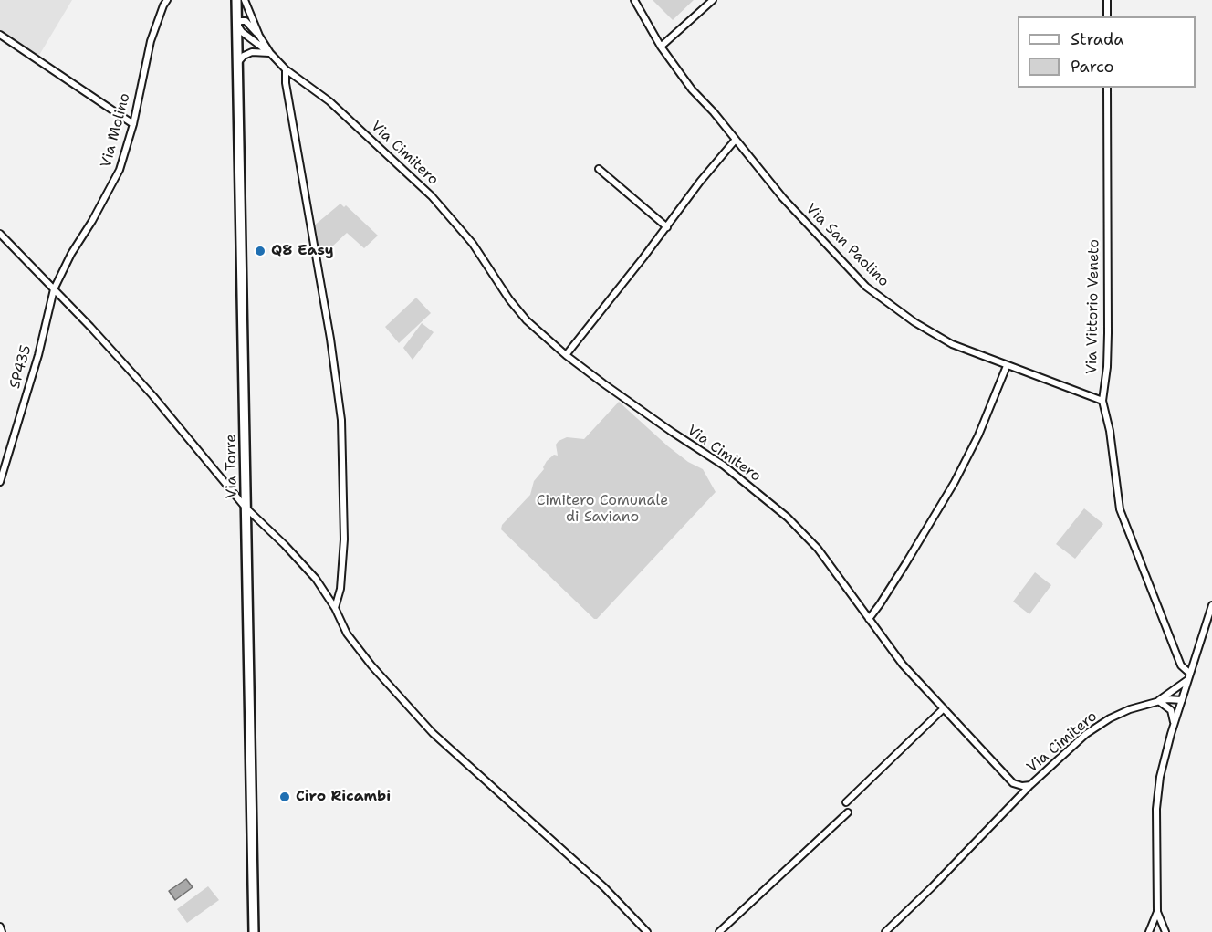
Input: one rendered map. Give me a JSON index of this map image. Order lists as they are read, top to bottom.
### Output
{
  "streets": {
    "main road": ["Via Torre"],
    "street": [
      "Via Molino",
      "Via Cimitero",
      "Via San Paolino",
      "Via Vittorio Veneto",
      "SP435"
    ]
  },
  "crossings": [
    ["Via Molino", "SP435"],
    ["Via Cimitero", "Via Vittorio Veneto"],
    ["Via Cimitero", "Via Torre"],
    ["Via San Paolino", "Via Vittorio Veneto"]
  ],
  "parks": ["Cimitero Comunale di Saviano"],
  "places": ["Q8 Easy", "Ciro Ricambi"],
  "legend": ["Strada", "Parco"]
}
